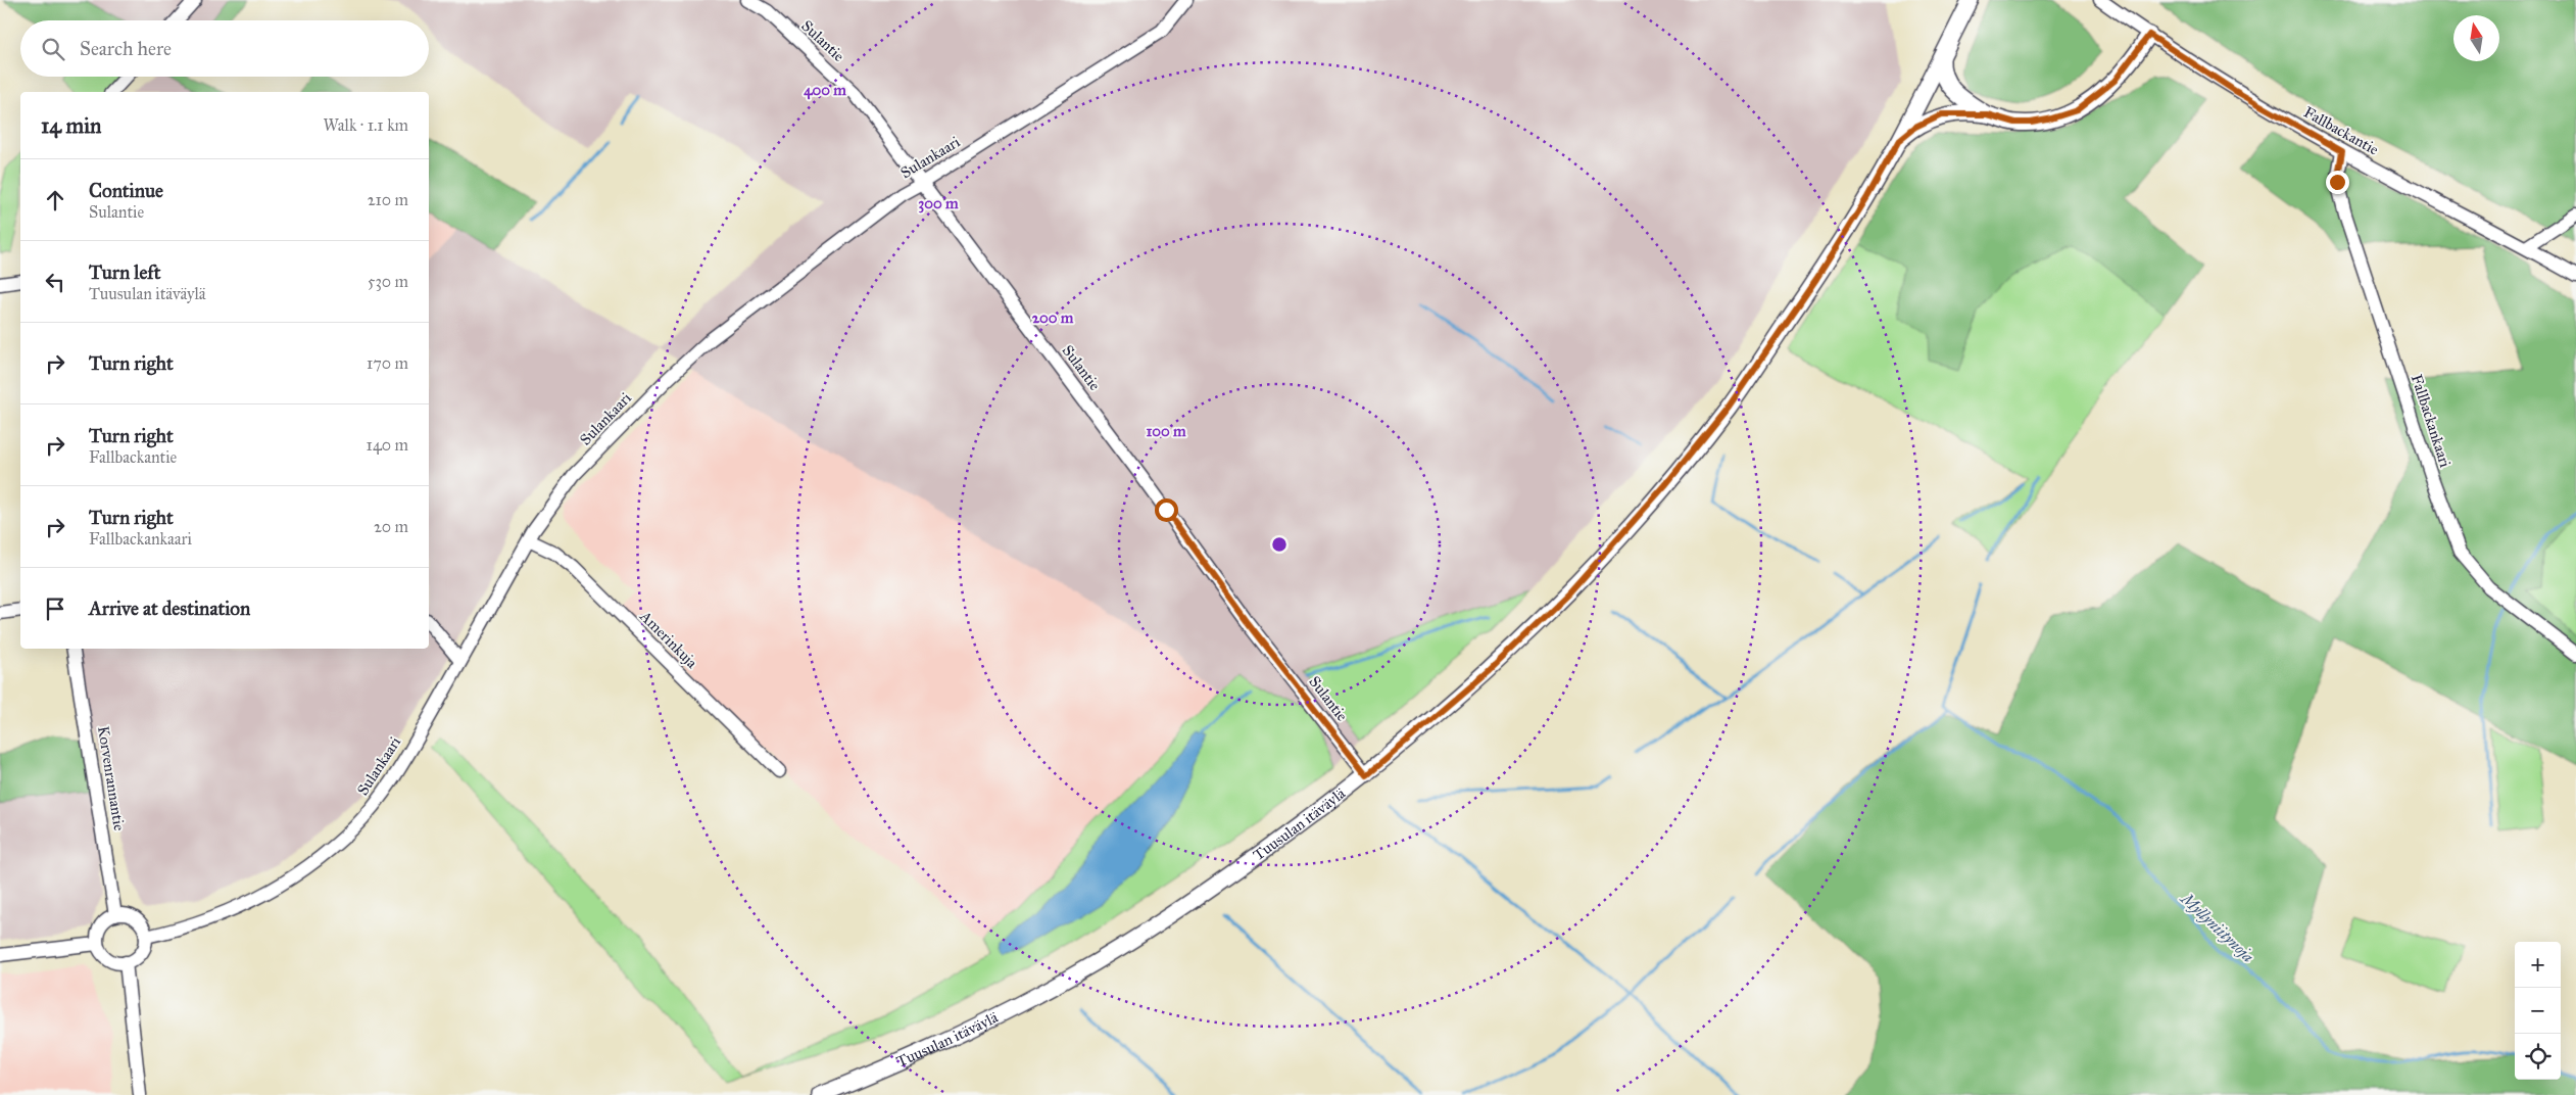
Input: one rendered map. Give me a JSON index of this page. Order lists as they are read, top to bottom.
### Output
{
  "streets": {
    "main road": ["Tuusulan itäväylä"],
    "street": [
      "Sulantie",
      "Fallbackantie",
      "Sulankaari",
      "Fallbackankaari",
      "Amerinkuja",
      "Korvenrannantie"
    ]
  },
  "crossings": [
    ["Sulantie", "Sulankaari"],
    ["Sulantie", "Tuusulan itäväylä"],
    ["Fallbackantie", "Fallbackankaari"],
    ["Sulankaari", "Amerinkuja"],
    ["Sulankaari", "Korvenrannantie"]
  ],
  "water": ["Myllyniitynoja"],
  "north": "top",
  "page": {
    "search": "Search here",
    "heading": ["14 min", "Walk · 1.1 km"],
    "list": [
      ["Continue", "Sulantie", "210 m"],
      ["Turn left", "Tuusulan itäväylä", "530 m"],
      ["Turn right", "170 m"],
      ["Turn right", "Fallbackantie", "140 m"],
      ["Turn right", "Fallbackankaari", "20 m"],
      "Arrive at destination"
    ],
    "map_buttons": ["+", "−"]
  },
  "rings": [
    "400 m",
    "300 m",
    "200 m",
    "100 m"
  ]
}
